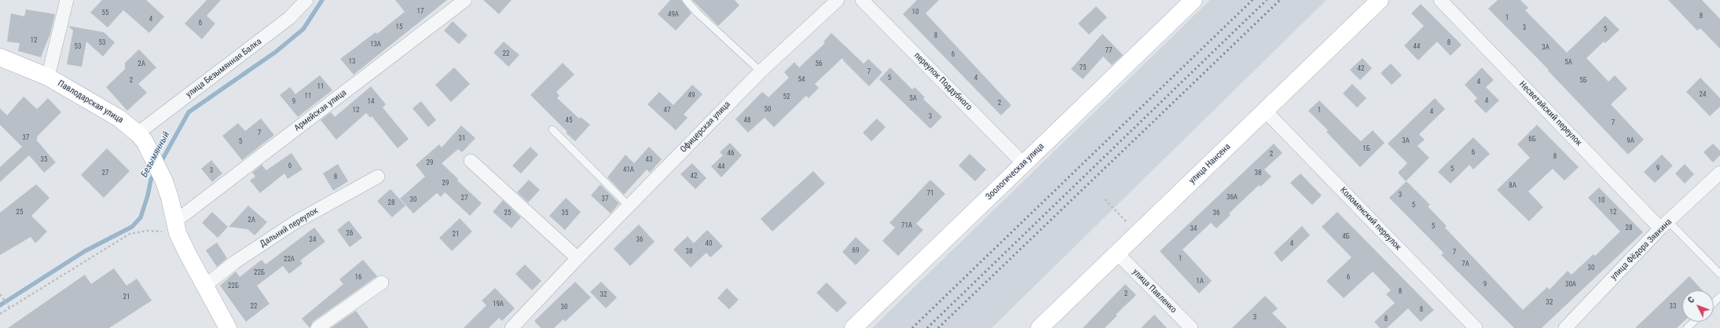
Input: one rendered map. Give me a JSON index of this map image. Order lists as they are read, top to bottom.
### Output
{
  "streets": {
    "main road": ["Павлодарская улица", "улица Нансена", "Зоологическая улица"],
    "street": [
      "улица Безымянная Балка",
      "переулок Поддубного",
      "Армейская улица",
      "Несветайский переулок",
      "Офицерская улица",
      "Коломенский переулок",
      "Дальний переулок",
      "улица Фёдора Зявкина",
      "улица Павленко"
    ]
  },
  "crossings": [
    ["улица Безымянная Балка", "Павлодарская улица"],
    ["переулок Поддубного", "Зоологическая улица"],
    ["Несветайский переулок", "улица Фёдора Зявкина"],
    ["улица Нансена", "Коломенский переулок"],
    ["улица Нансена", "улица Павленко"]
  ],
  "water": ["Безымянный"],
  "house_numbers": [
    "17",
    "10",
    "55",
    "49А",
    "8",
    "1",
    "4",
    "6",
    "15",
    "3",
    "5",
    "8",
    "12",
    "53",
    "8",
    "13А",
    "53",
    "44",
    "3А",
    "77",
    "22",
    "6",
    "13",
    "5А",
    "2А",
    "56",
    "75",
    "42",
    "7",
    "5",
    "4",
    "54",
    "2",
    "5Б",
    "4",
    "11",
    "24",
    "49",
    "11",
    "52",
    "5А",
    "4",
    "9",
    "14",
    "2",
    "50",
    "12",
    "47",
    "1",
    "4",
    "3",
    "45",
    "48",
    "7",
    "7",
    "37",
    "31",
    "6Б",
    "3А",
    "9А",
    "5",
    "1Б",
    "6",
    "46",
    "2",
    "8",
    "35",
    "43",
    "29",
    "6",
    "44",
    "9",
    "5",
    "41А",
    "3",
    "27",
    "38",
    "42",
    "8",
    "29",
    "8А",
    "71",
    "3",
    "36А",
    "27",
    "37",
    "30",
    "10",
    "28",
    "5",
    "25",
    "12",
    "25",
    "35",
    "36",
    "2А",
    "71А",
    "5",
    "28",
    "34",
    "26",
    "21",
    "4Б",
    "24",
    "36",
    "40",
    "4",
    "69",
    "38",
    "7",
    "1",
    "22А",
    "7А",
    "30",
    "22Б",
    "16",
    "6",
    "1А",
    "9",
    "30А",
    "22Б",
    "8",
    "2",
    "32",
    "21",
    "32",
    "19А",
    "22",
    "33",
    "30",
    "8",
    "3",
    "8"
  ],
  "north": "top left"
}
